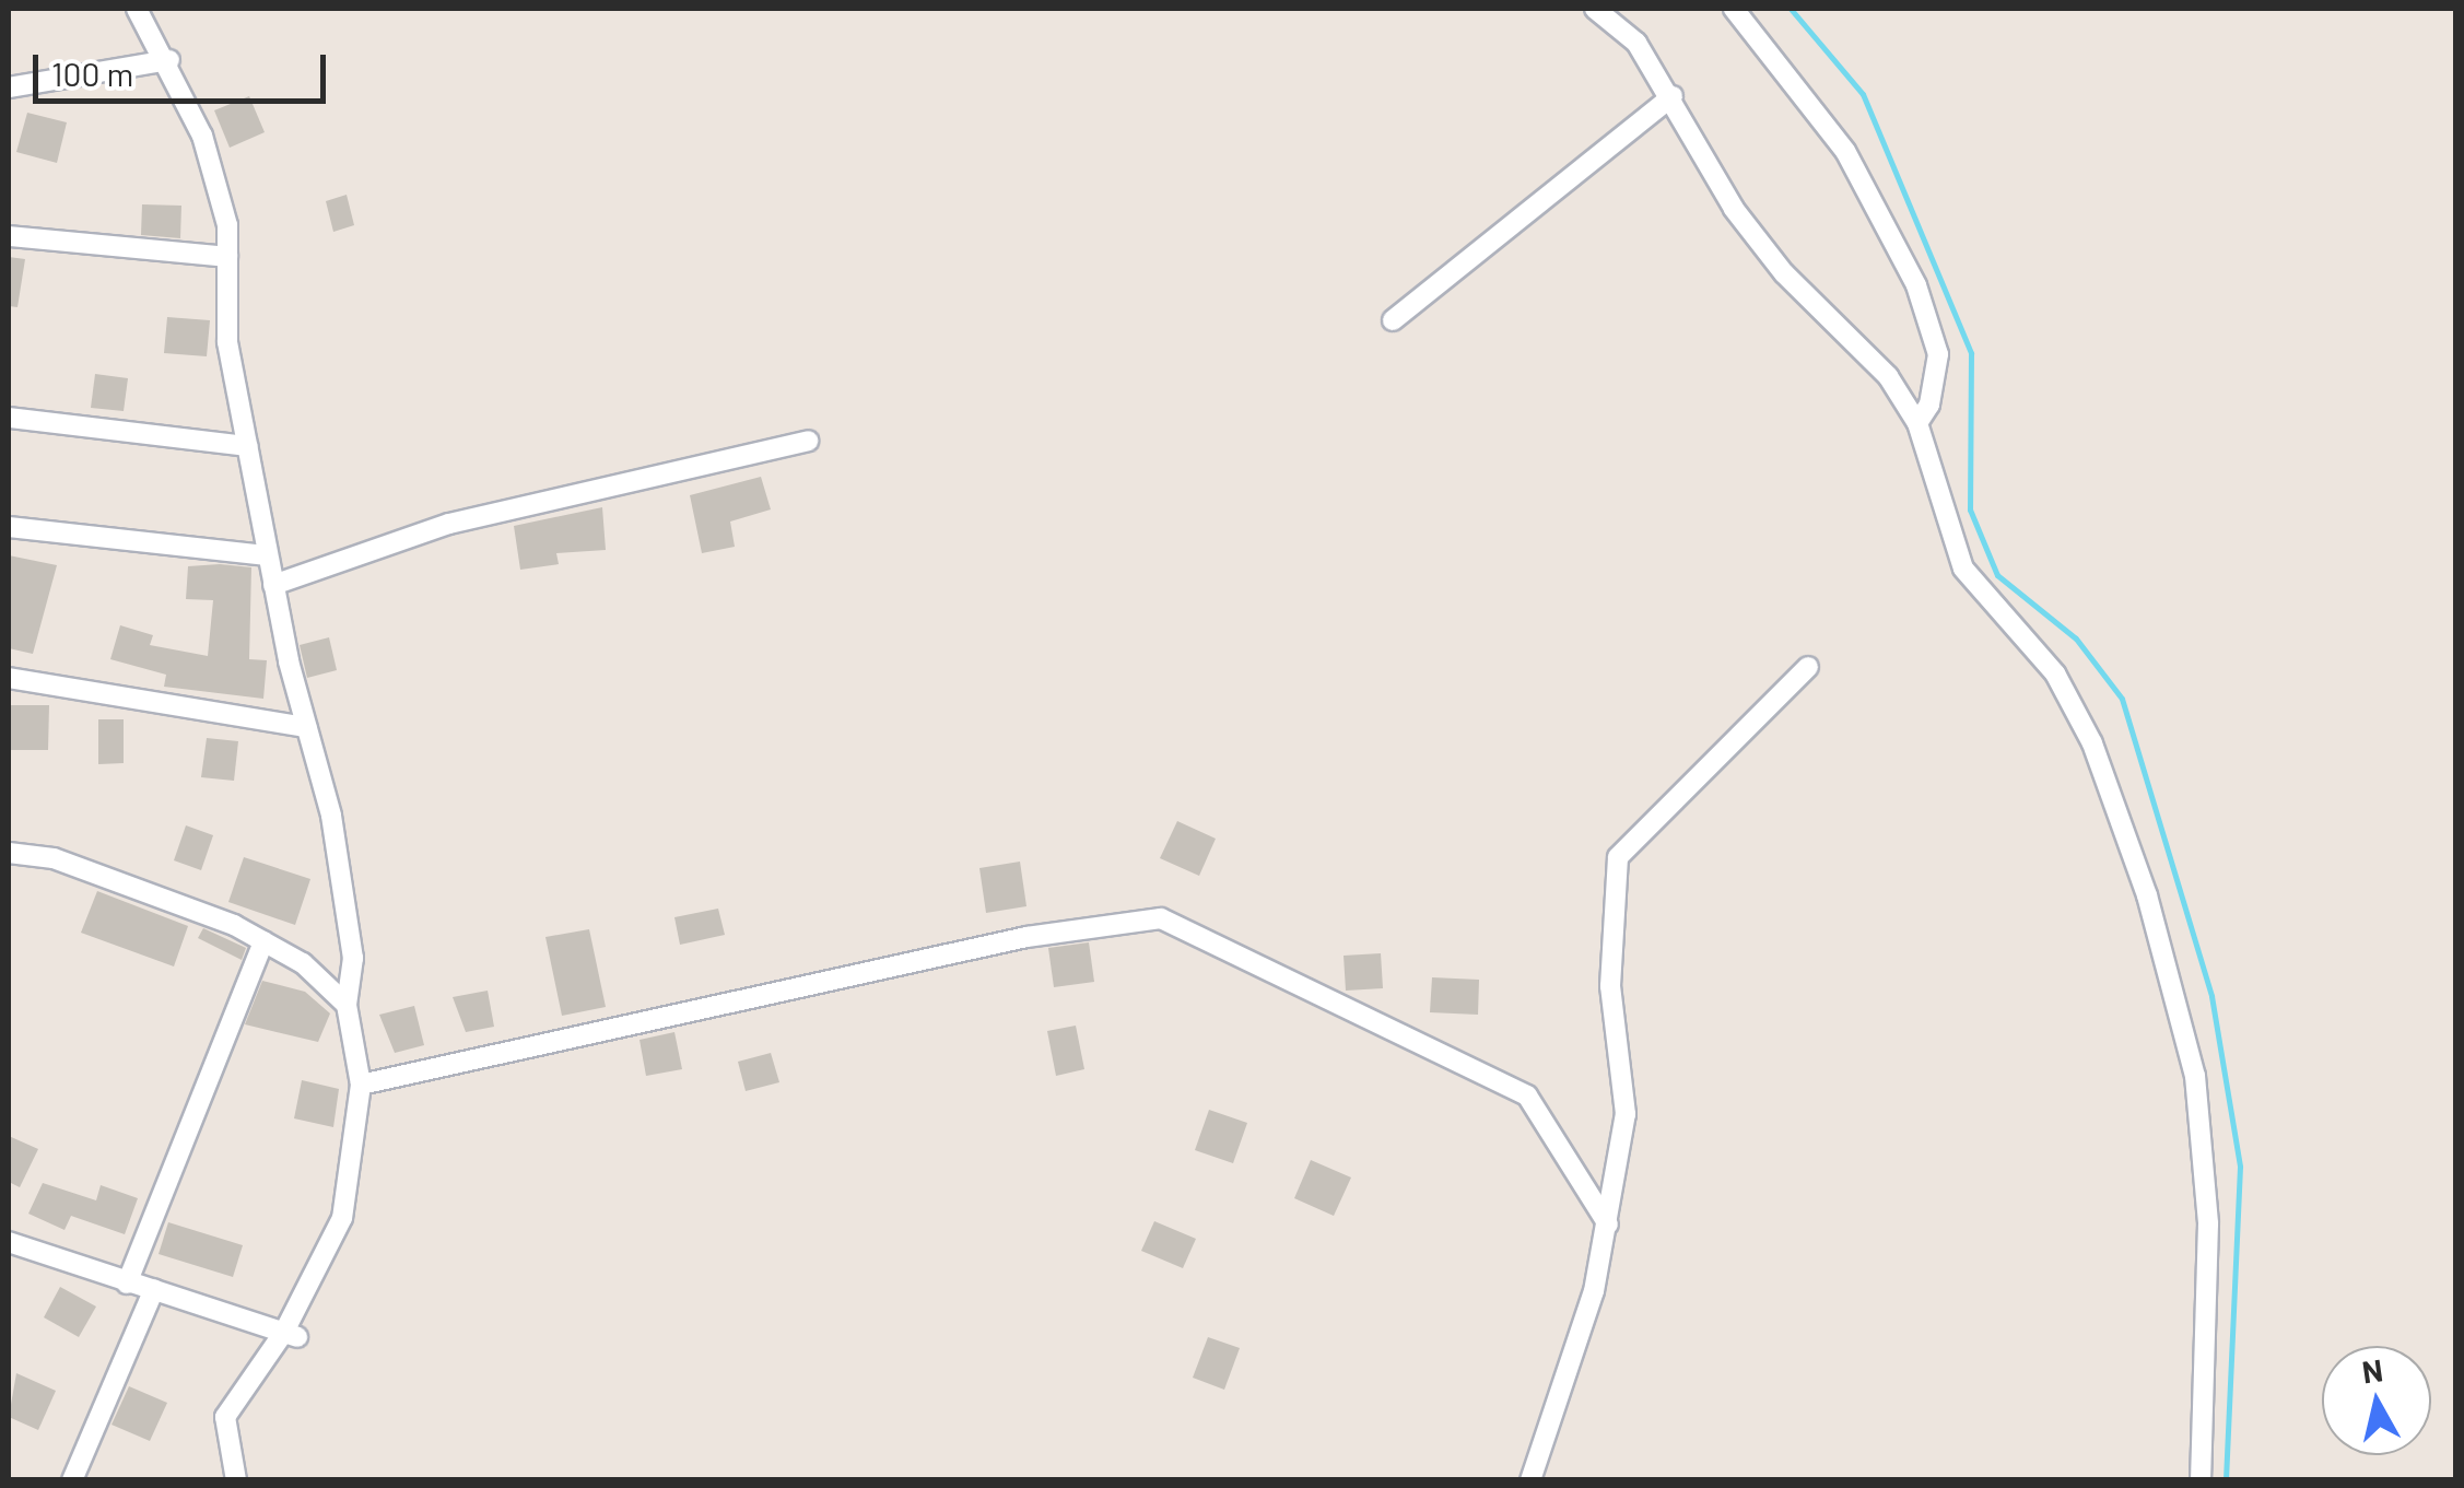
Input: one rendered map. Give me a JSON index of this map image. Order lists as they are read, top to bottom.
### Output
{
  "scale_bar": "100 m",
  "north": "top"
}
